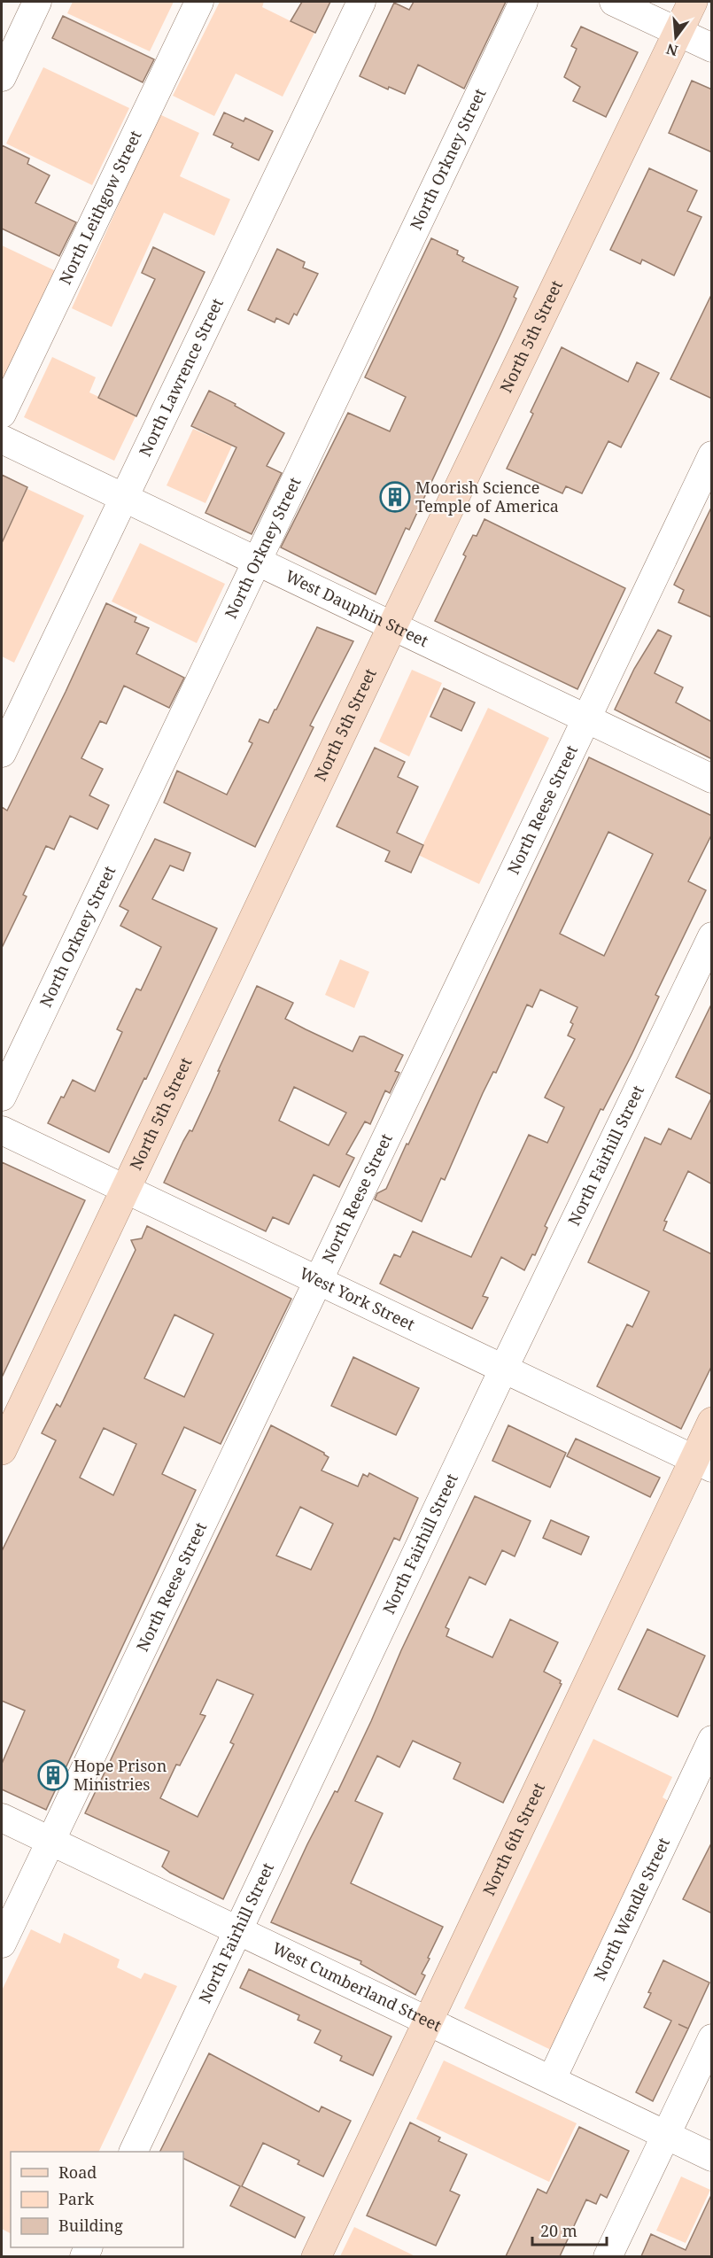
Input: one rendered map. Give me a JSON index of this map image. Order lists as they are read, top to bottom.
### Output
{
  "streets": {
    "main road": ["North 5th Street", "North 6th Street"],
    "street": [
      "North Orkney Street",
      "North Leithgow Street",
      "North Lawrence Street",
      "West Dauphin Street",
      "North Reese Street",
      "North Fairhill Street",
      "West York Street",
      "North Wendle Street",
      "West Cumberland Street"
    ]
  },
  "crossings": [
    ["North Orkney Street", "West Dauphin Street"],
    ["North 5th Street", "West Dauphin Street"],
    ["North 5th Street", "West York Street"],
    ["North Lawrence Street", "West Dauphin Street"],
    ["West Dauphin Street", "North Reese Street"],
    ["North Reese Street", "West York Street"],
    ["North Reese Street", "West Cumberland Street"],
    ["North Fairhill Street", "West York Street"],
    ["North Fairhill Street", "West Cumberland Street"],
    ["West York Street", "North 6th Street"],
    ["North 6th Street", "West Cumberland Street"],
    ["North Wendle Street", "West Cumberland Street"]
  ],
  "places": {
    "building": ["Moorish Science Temple of America", "Hope Prison Ministries"]
  },
  "legend": ["Road", "Park", "Building"],
  "scale_bar": "20 m",
  "north": "bottom"
}
